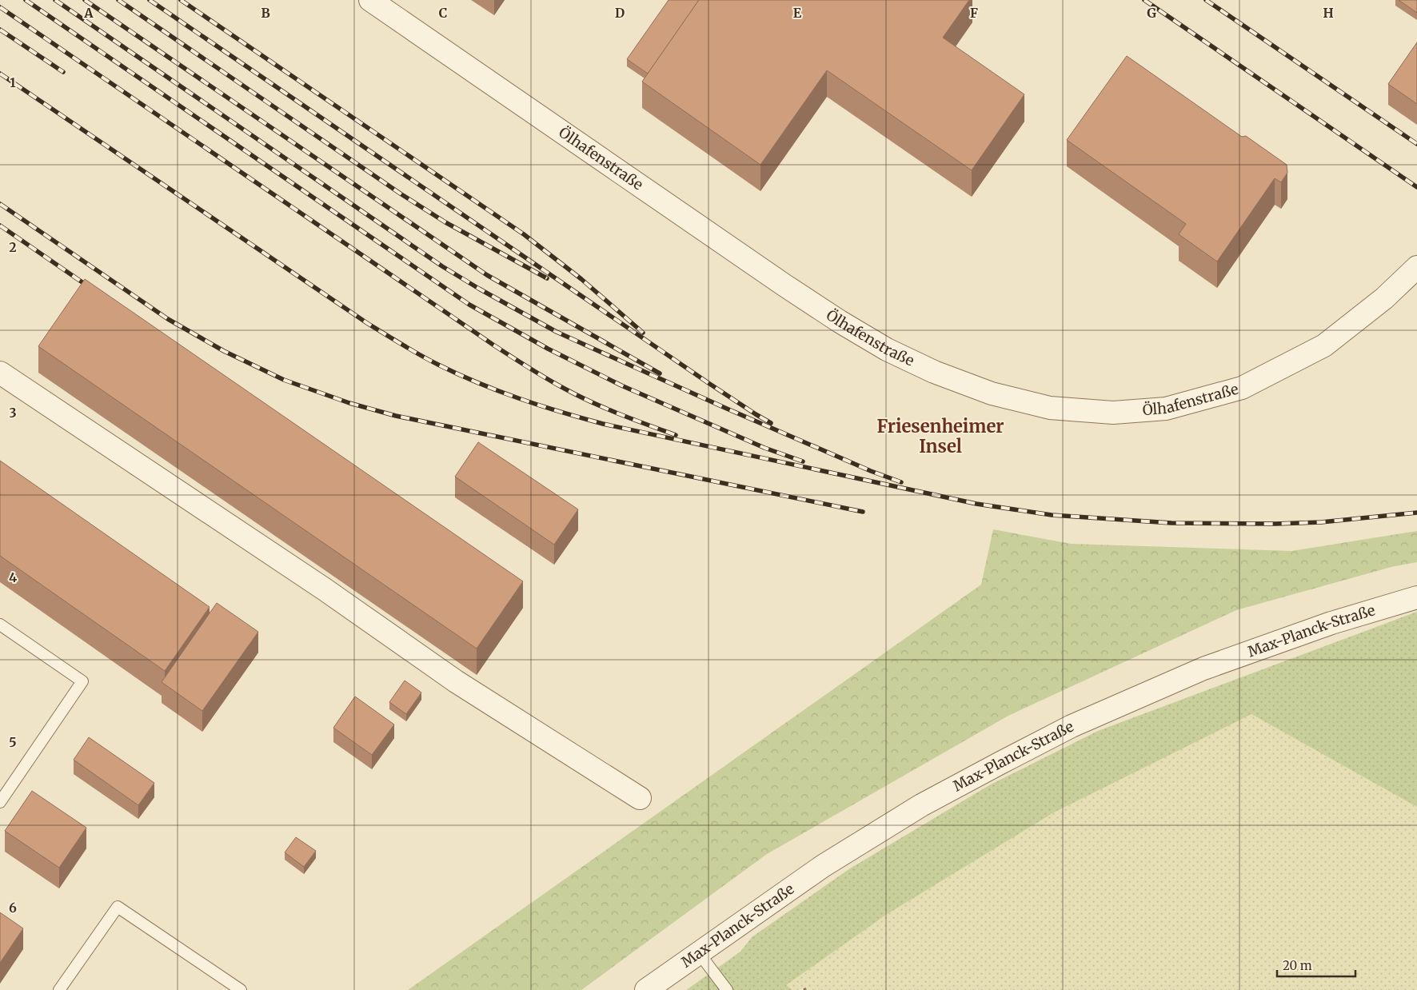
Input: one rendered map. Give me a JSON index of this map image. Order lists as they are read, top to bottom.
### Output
{
  "streets": {
    "street": ["Ölhafenstraße", "Max-Planck-Straße"]
  },
  "districts": ["Friesenheimer Insel"],
  "scale_bar": "20 m",
  "grid": {
    "columns": [
      "A",
      "B",
      "C",
      "D",
      "E",
      "F",
      "G",
      "H"
    ],
    "rows": [
      "1",
      "2",
      "3",
      "4",
      "5",
      "6"
    ]
  }
}
